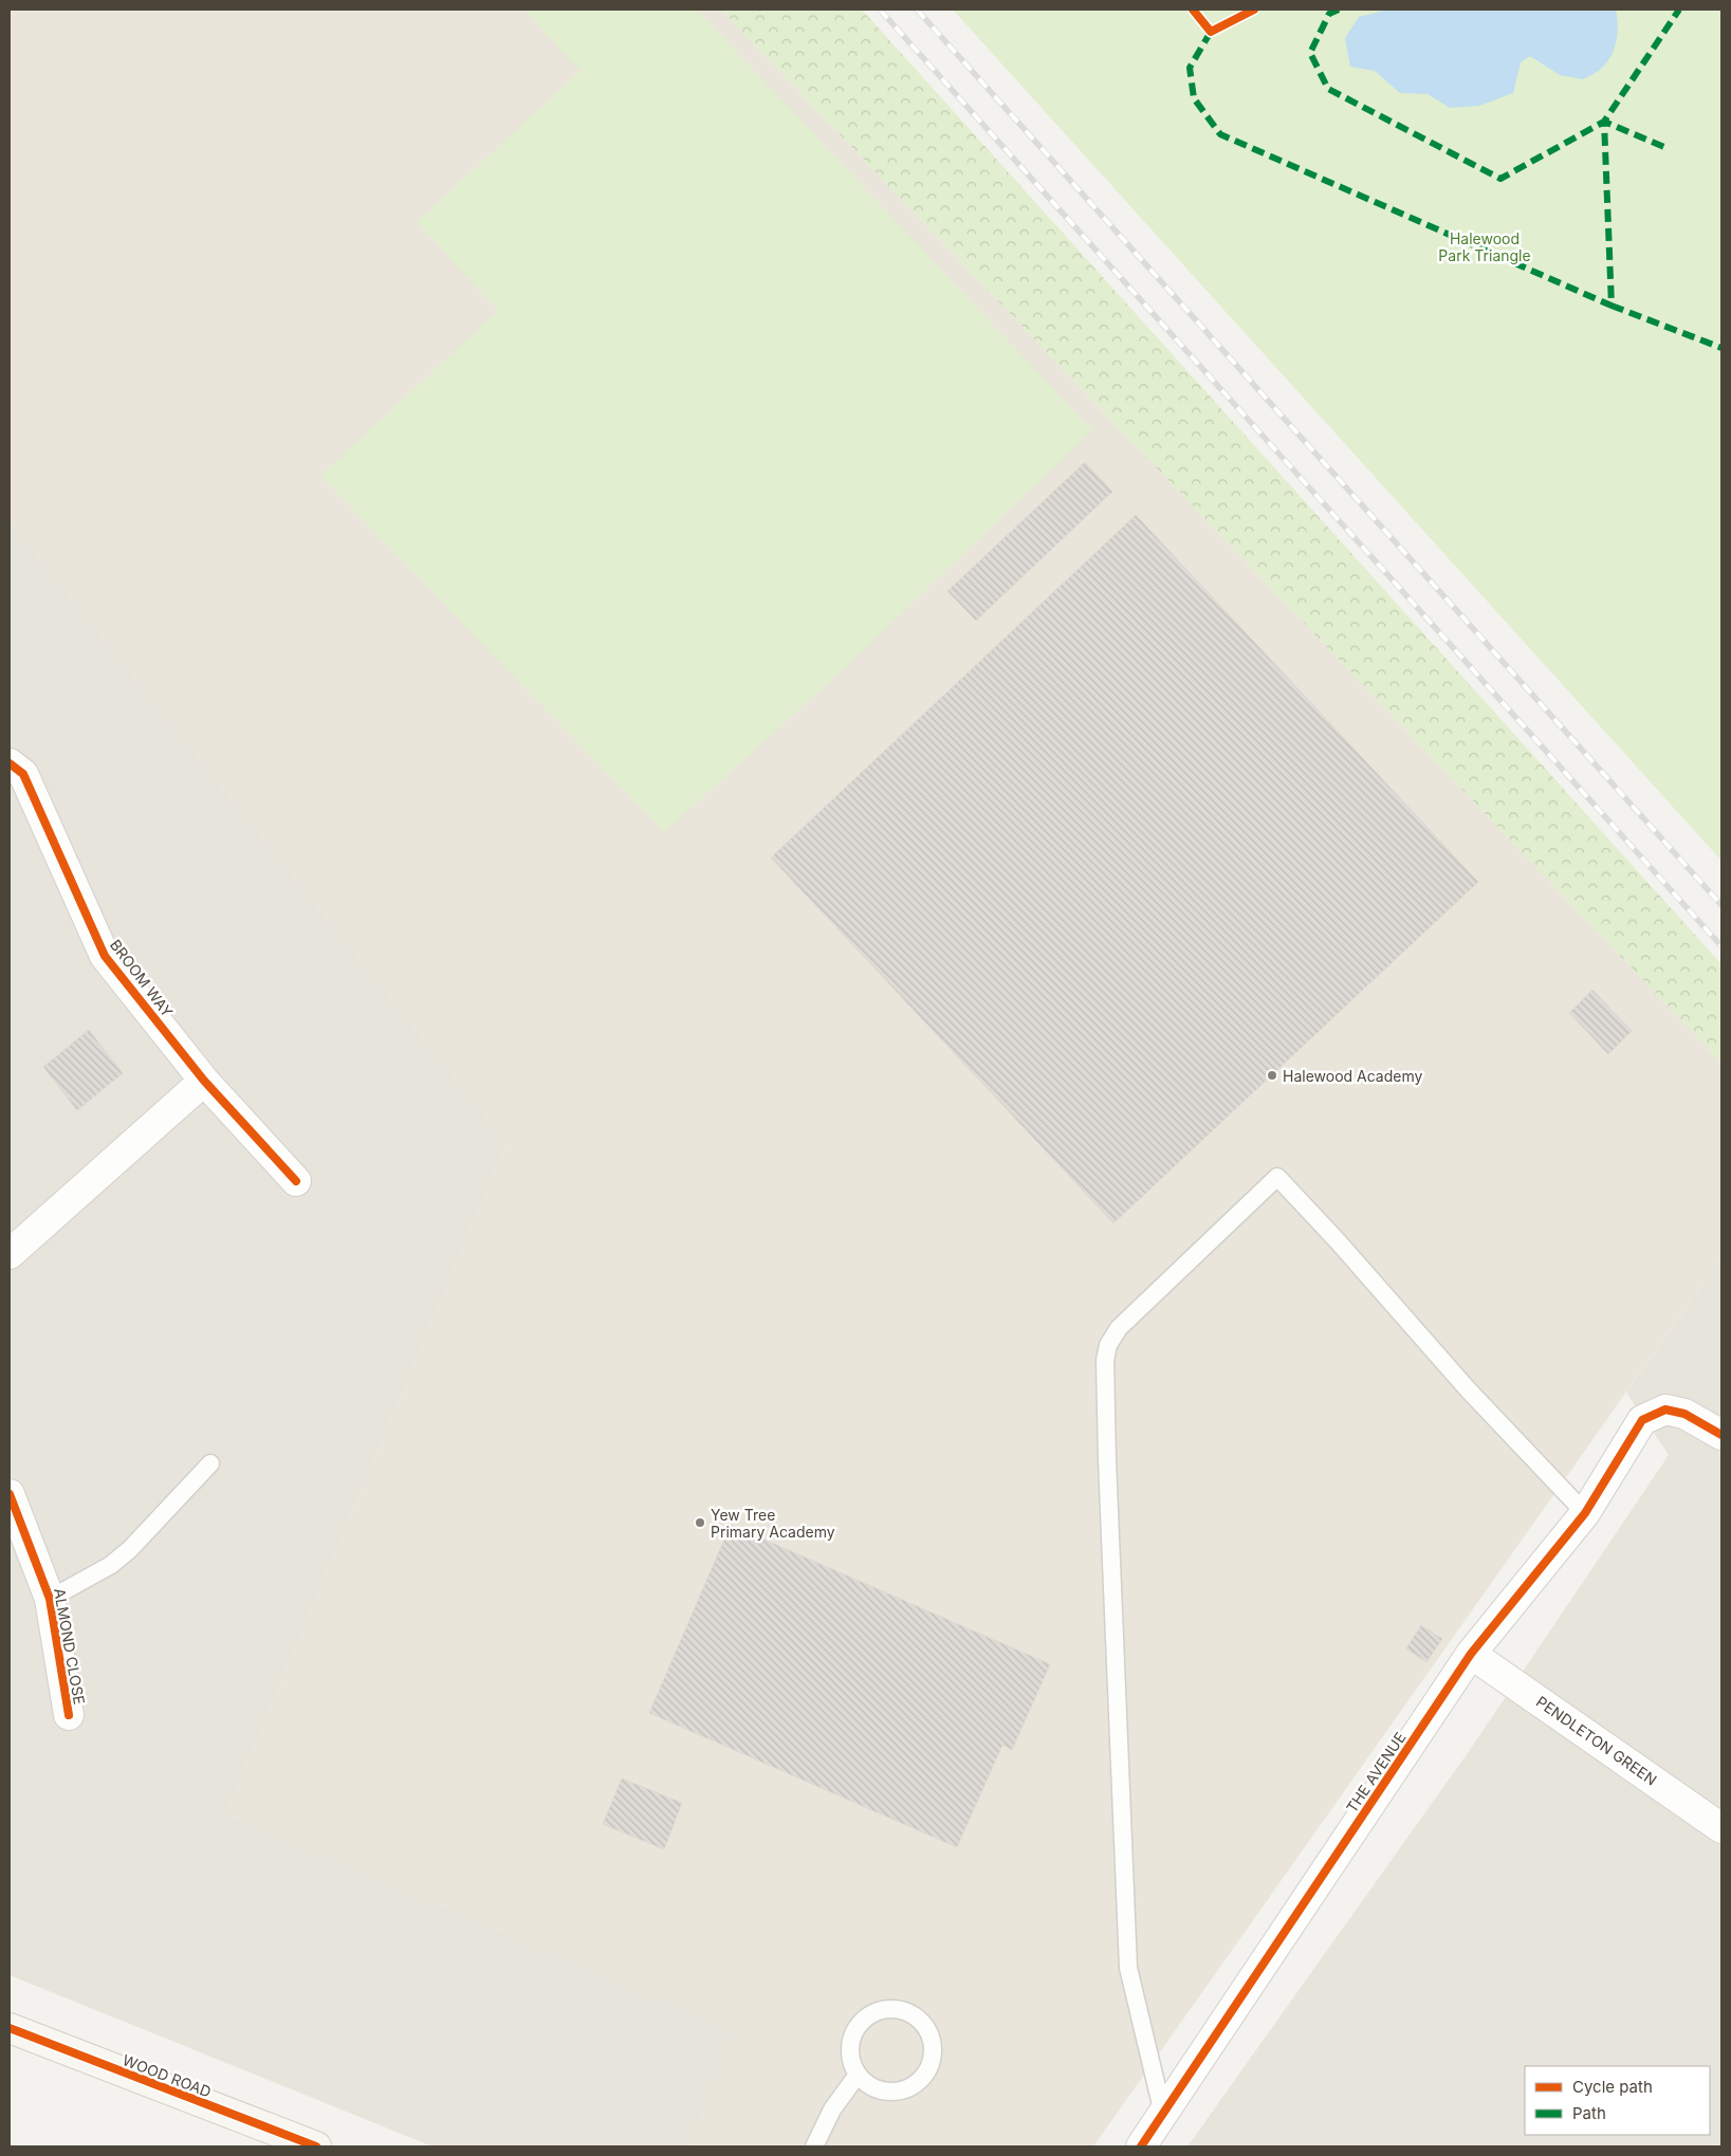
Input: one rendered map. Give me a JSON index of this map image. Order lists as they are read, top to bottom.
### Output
{
  "streets": {
    "street": [
      "BROOM WAY",
      "ALMOND CLOSE",
      "PENDLETON GREEN",
      "THE AVENUE",
      "WOOD ROAD"
    ]
  },
  "crossings": [
    ["PENDLETON GREEN", "THE AVENUE"]
  ],
  "parks": ["Halewood Park Triangle"],
  "places": ["Halewood Academy", "Yew Tree Primary Academy"],
  "legend": ["Cycle path", "Path"]
}
